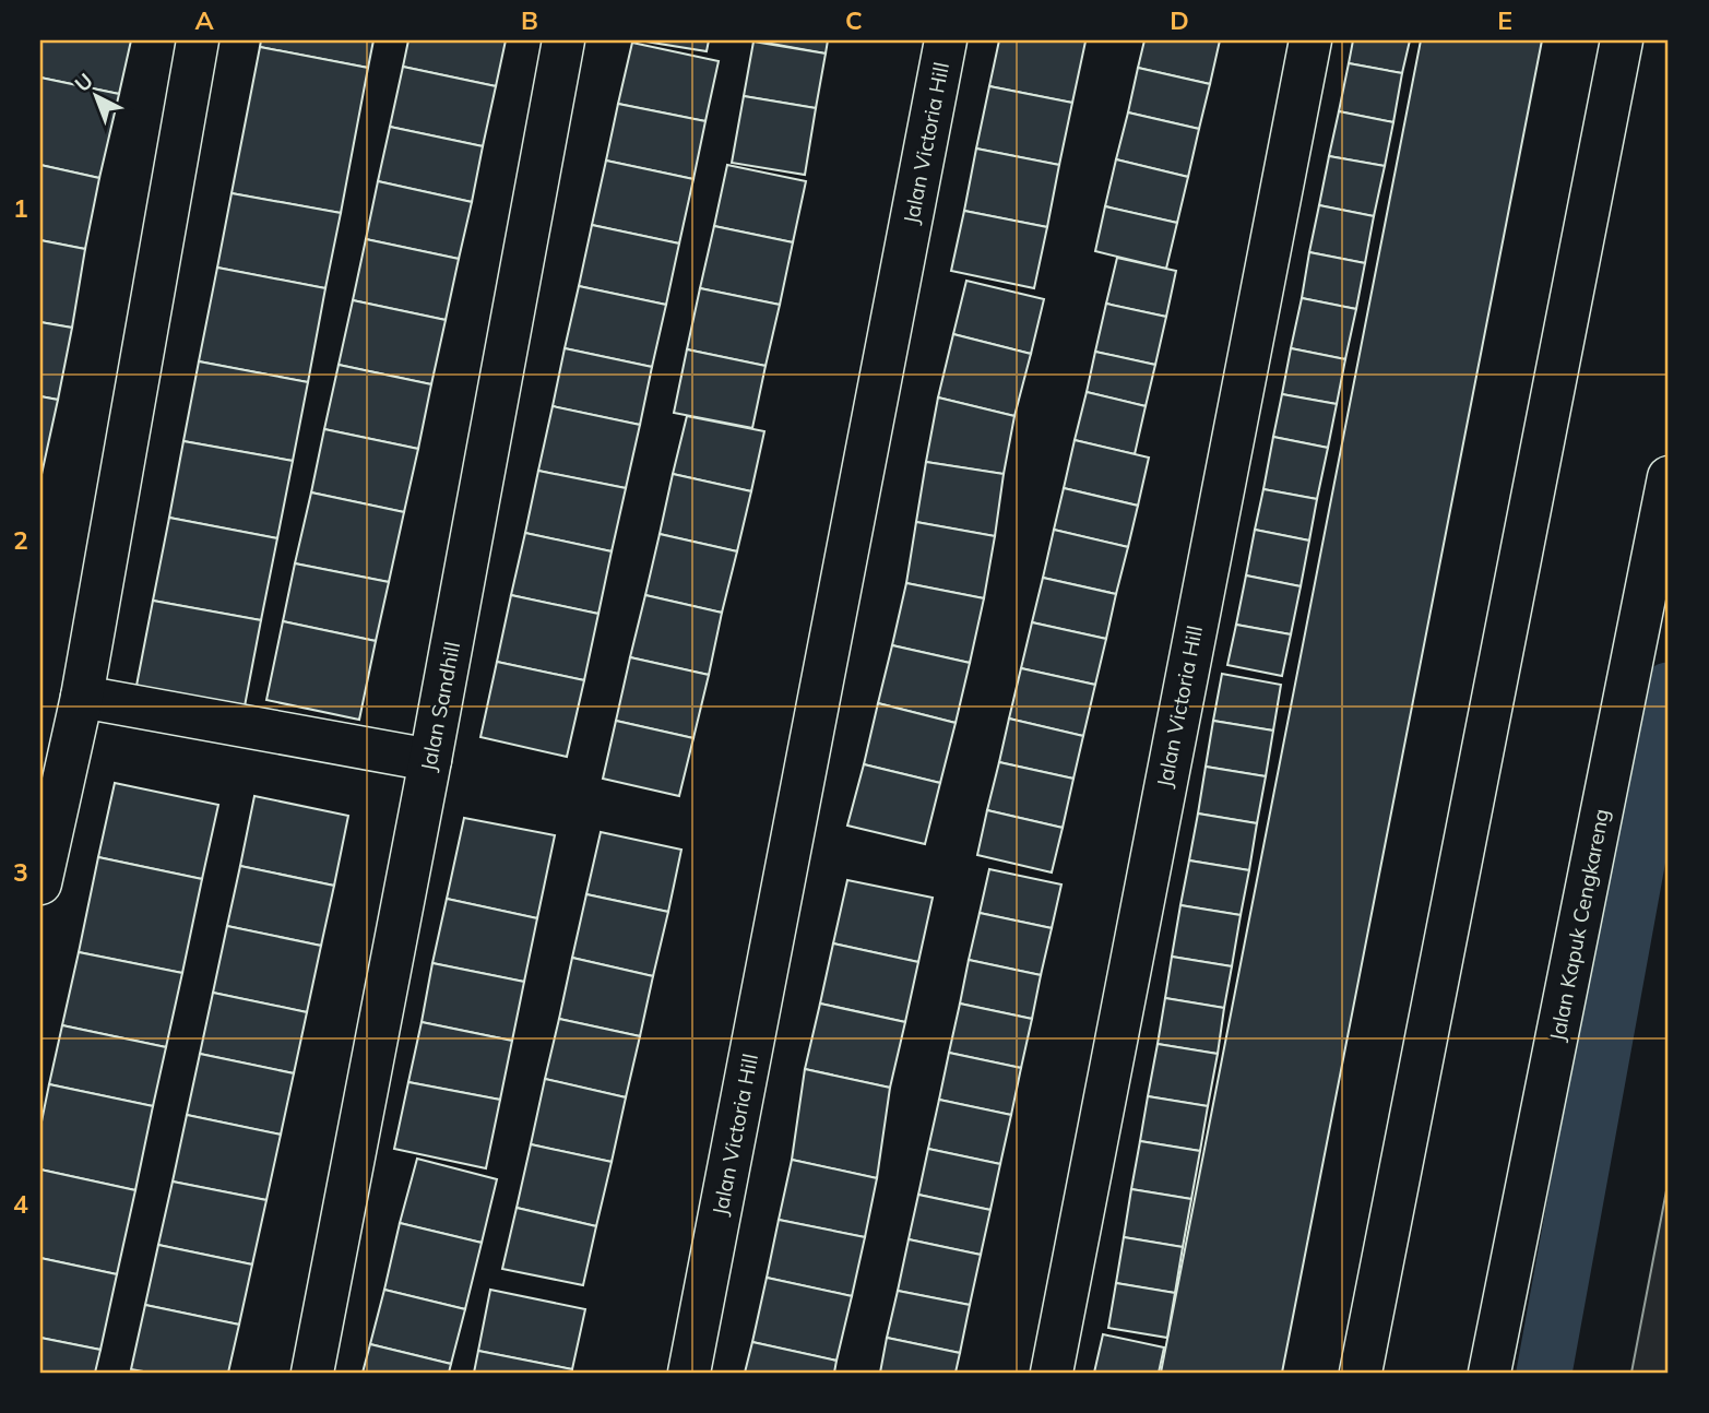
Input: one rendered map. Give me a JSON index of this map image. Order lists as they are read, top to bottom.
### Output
{
  "streets": {
    "street": ["Jalan Victoria Hill", "Jalan Sandhill", "Jalan Kapuk Cengkareng"]
  },
  "north": "top left",
  "grid": {
    "columns": [
      "A",
      "B",
      "C",
      "D",
      "E"
    ],
    "rows": [
      "1",
      "2",
      "3",
      "4"
    ]
  }
}
